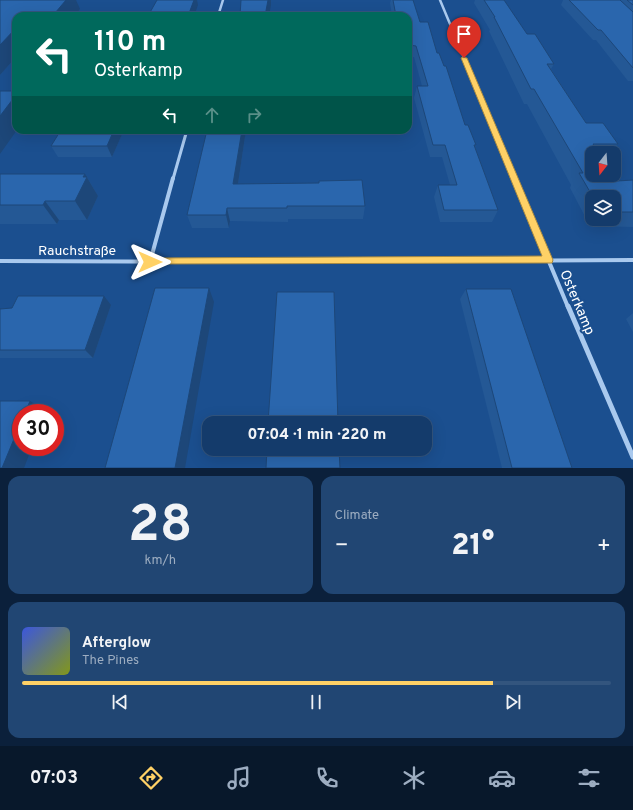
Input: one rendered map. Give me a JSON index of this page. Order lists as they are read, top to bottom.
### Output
{
  "streets": {
    "street": ["Rauchstraße", "Osterkamp"]
  },
  "crossings": [
    ["Rauchstraße", "Osterkamp"]
  ],
  "north": "bottom",
  "page": {
    "turn": ["110 m", "Osterkamp"],
    "limit": "30",
    "trip": "07:04 · 1 min · 220 m",
    "tile": [
      ["28", "km/h"],
      "Climate"
    ],
    "heat": ["−", "21°", "+"],
    "song": ["Afterglow", "The Pines"],
    "tabs": "07:03"
  }
}
